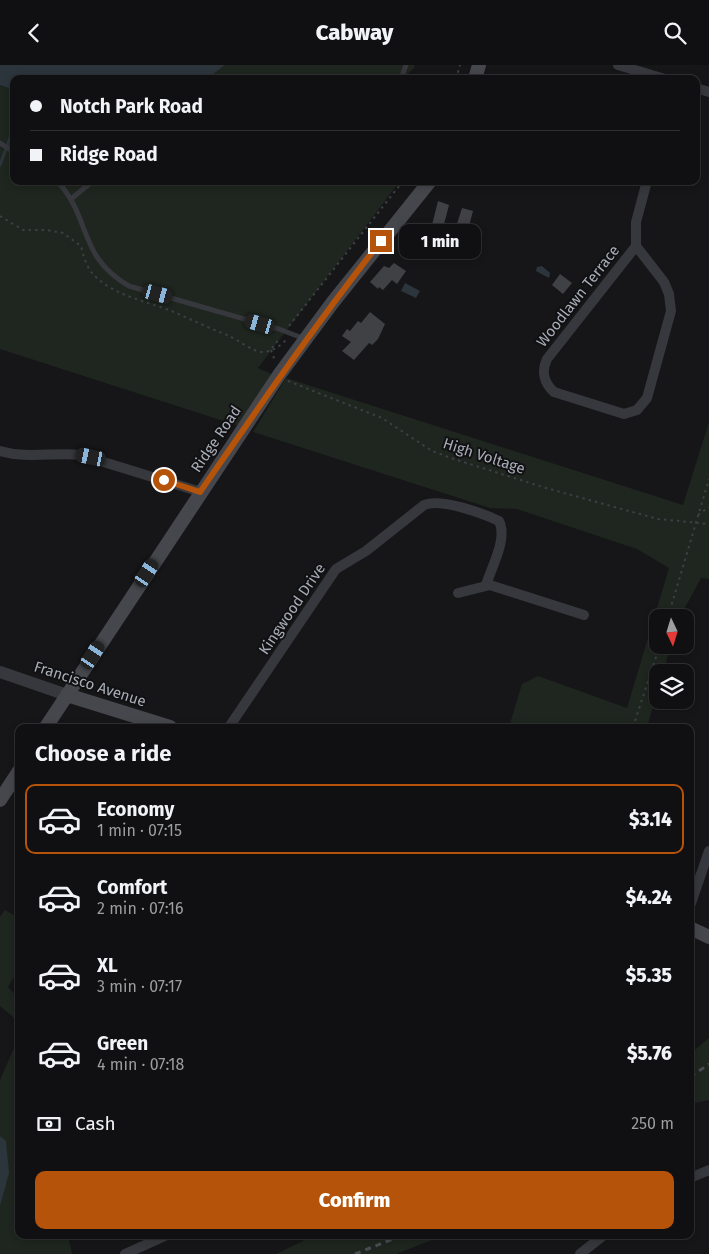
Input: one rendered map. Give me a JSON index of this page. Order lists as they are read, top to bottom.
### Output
{
  "streets": {
    "main road": ["Ridge Road", "Francisco Avenue"],
    "street": ["Woodlawn Terrace", "Kingwood Drive"],
    "path": ["High Voltage"]
  },
  "crossings": [
    ["Ridge Road", "High Voltage"],
    ["Ridge Road", "Francisco Avenue"]
  ],
  "north": "bottom",
  "page": {
    "header": "Cabway",
    "banner": ["Notch Park Road", "Ridge Road"],
    "bubble": "1 min",
    "heading": "Choose a ride",
    "list": [
      {
        "name": "Economy",
        "note": "1 min · 07:15",
        "value": "$3.14"
      },
      {
        "name": "Comfort",
        "note": "2 min · 07:16",
        "value": "$4.24"
      },
      {
        "name": "XL",
        "note": "3 min · 07:17",
        "value": "$5.35"
      },
      {
        "name": "Green",
        "note": "4 min · 07:18",
        "value": "$5.76"
      }
    ],
    "pay": ["Cash", "250 m"],
    "buttons": "Confirm"
  }
}
